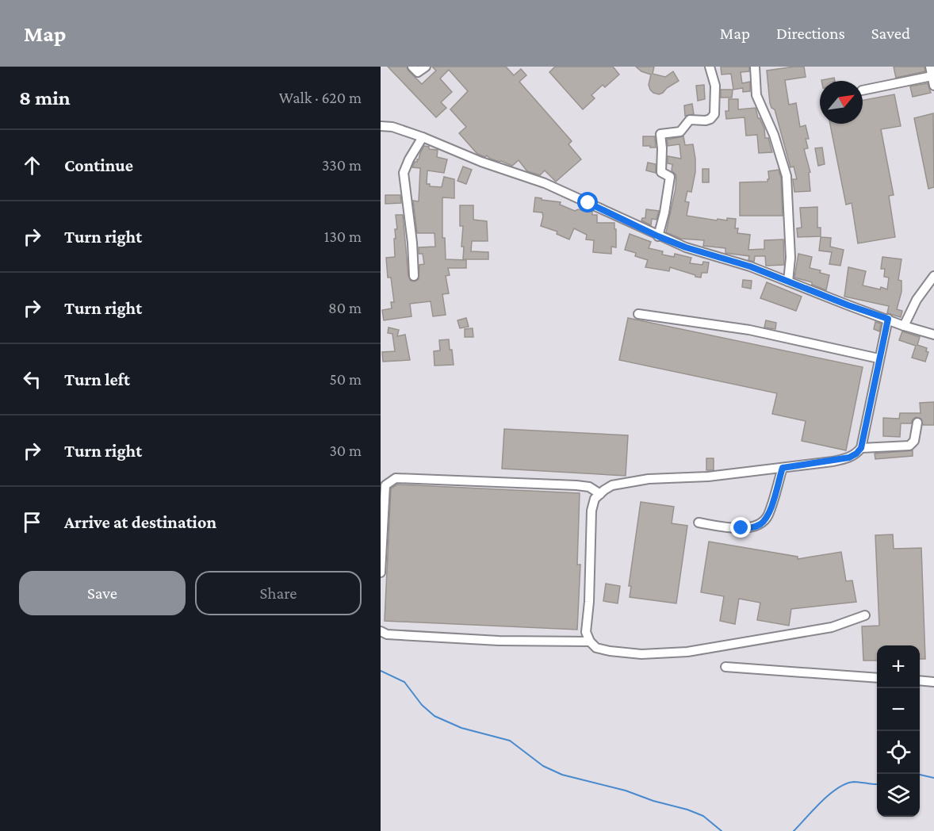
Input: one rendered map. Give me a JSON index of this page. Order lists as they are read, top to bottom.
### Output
{
  "north": "top right",
  "page": {
    "header": "Map",
    "nav": ["Map", "Directions", "Saved"],
    "heading": ["8 min", "Walk · 620 m"],
    "list": [
      ["Continue", "330 m"],
      ["Turn right", "130 m"],
      ["Turn right", "80 m"],
      ["Turn left", "50 m"],
      ["Turn right", "30 m"],
      "Arrive at destination"
    ],
    "buttons": ["Save", "Share"],
    "map_buttons": ["+", "−"]
  }
}
